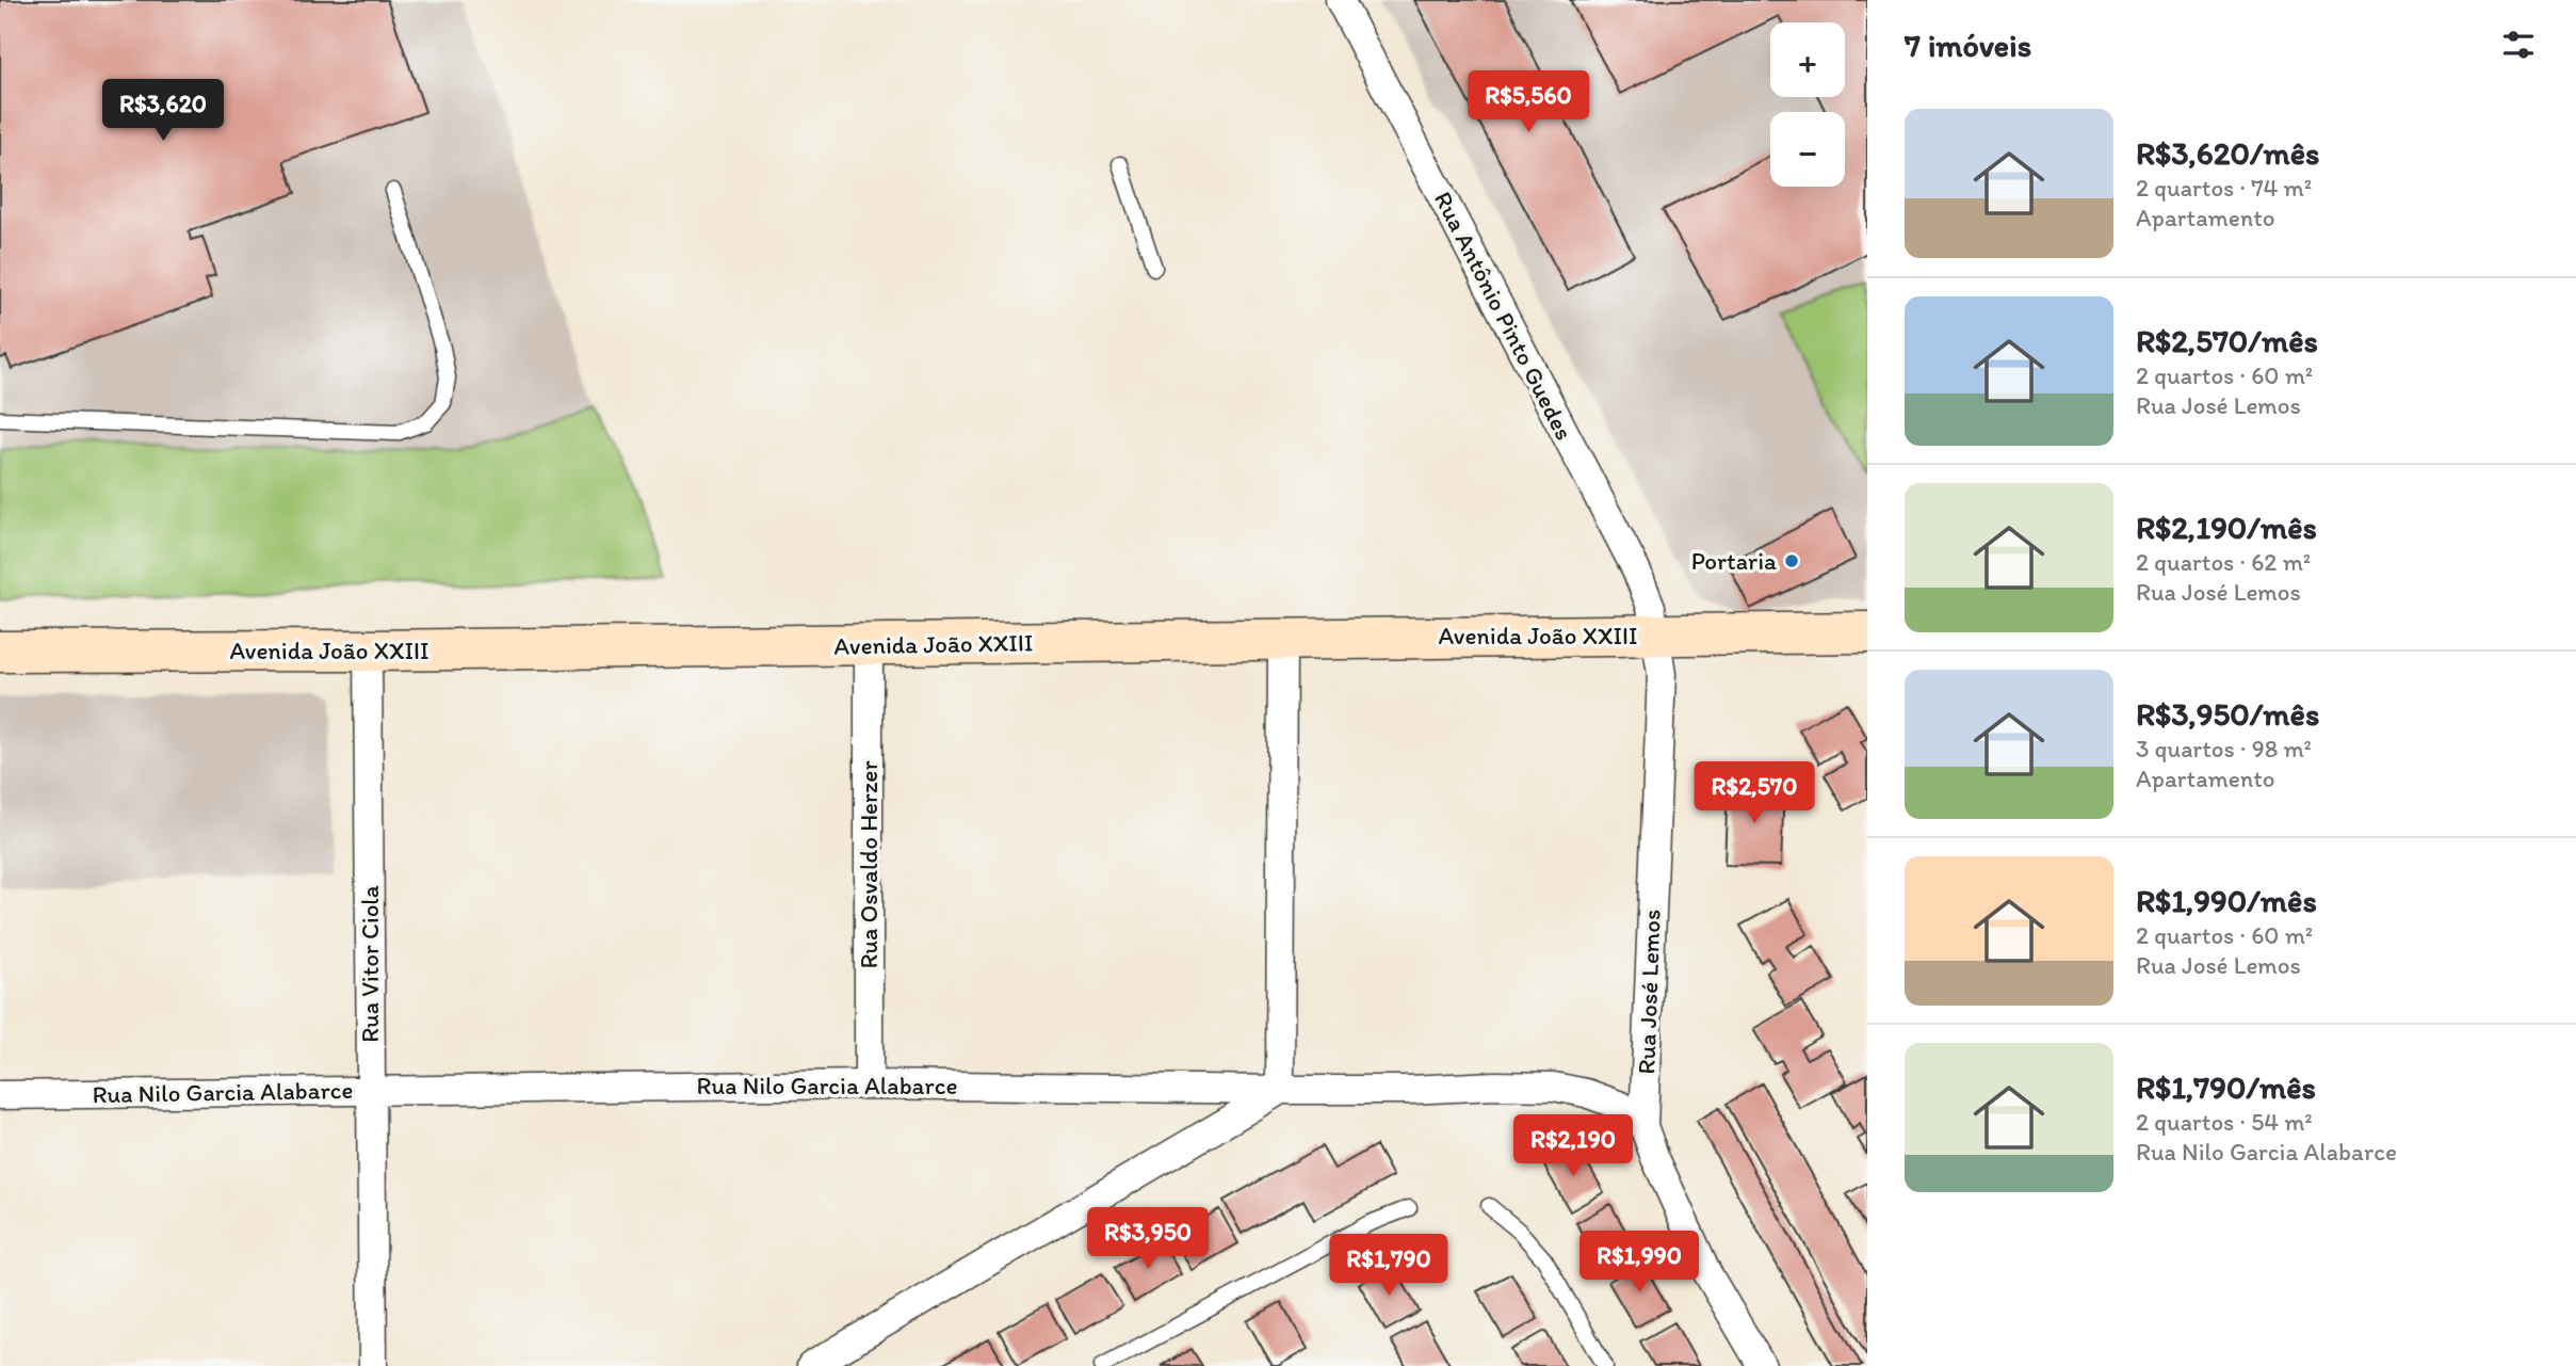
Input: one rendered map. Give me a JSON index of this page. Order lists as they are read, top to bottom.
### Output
{
  "streets": {
    "main road": ["Avenida João XXIII"],
    "street": [
      "Rua Antônio Pinto Guedes",
      "Rua Osvaldo Herzer",
      "Rua Vitor Ciola",
      "Rua José Lemos",
      "Rua Nilo Garcia Alabarce"
    ]
  },
  "crossings": [
    ["Rua Antônio Pinto Guedes", "Avenida João XXIII"],
    ["Rua Antônio Pinto Guedes", "Rua José Lemos"],
    ["Avenida João XXIII", "Rua Osvaldo Herzer"],
    ["Avenida João XXIII", "Rua Vitor Ciola"],
    ["Avenida João XXIII", "Rua José Lemos"],
    ["Rua Osvaldo Herzer", "Rua Nilo Garcia Alabarce"],
    ["Rua Vitor Ciola", "Rua Nilo Garcia Alabarce"],
    ["Rua José Lemos", "Rua Nilo Garcia Alabarce"]
  ],
  "places": ["Portaria"],
  "page": {
    "heading": "7 imóveis",
    "map_buttons": ["+", "−"],
    "price": [
      "R$5,560",
      "R$3,620",
      "R$2,570",
      "R$2,190",
      "R$3,950",
      "R$1,990",
      "R$1,790"
    ],
    "list": [
      {
        "name": "R$3,620/mês",
        "note": "2 quartos · 74 m² · Apartamento"
      },
      {
        "name": "R$2,570/mês",
        "note": "2 quartos · 60 m² · Rua José Lemos"
      },
      {
        "name": "R$2,190/mês",
        "note": "2 quartos · 62 m² · Rua José Lemos"
      },
      {
        "name": "R$3,950/mês",
        "note": "3 quartos · 98 m² · Apartamento"
      },
      {
        "name": "R$1,990/mês",
        "note": "2 quartos · 60 m² · Rua José Lemos"
      },
      {
        "name": "R$1,790/mês",
        "note": "2 quartos · 54 m² · Rua Nilo Garcia Alabarce"
      }
    ]
  }
}
